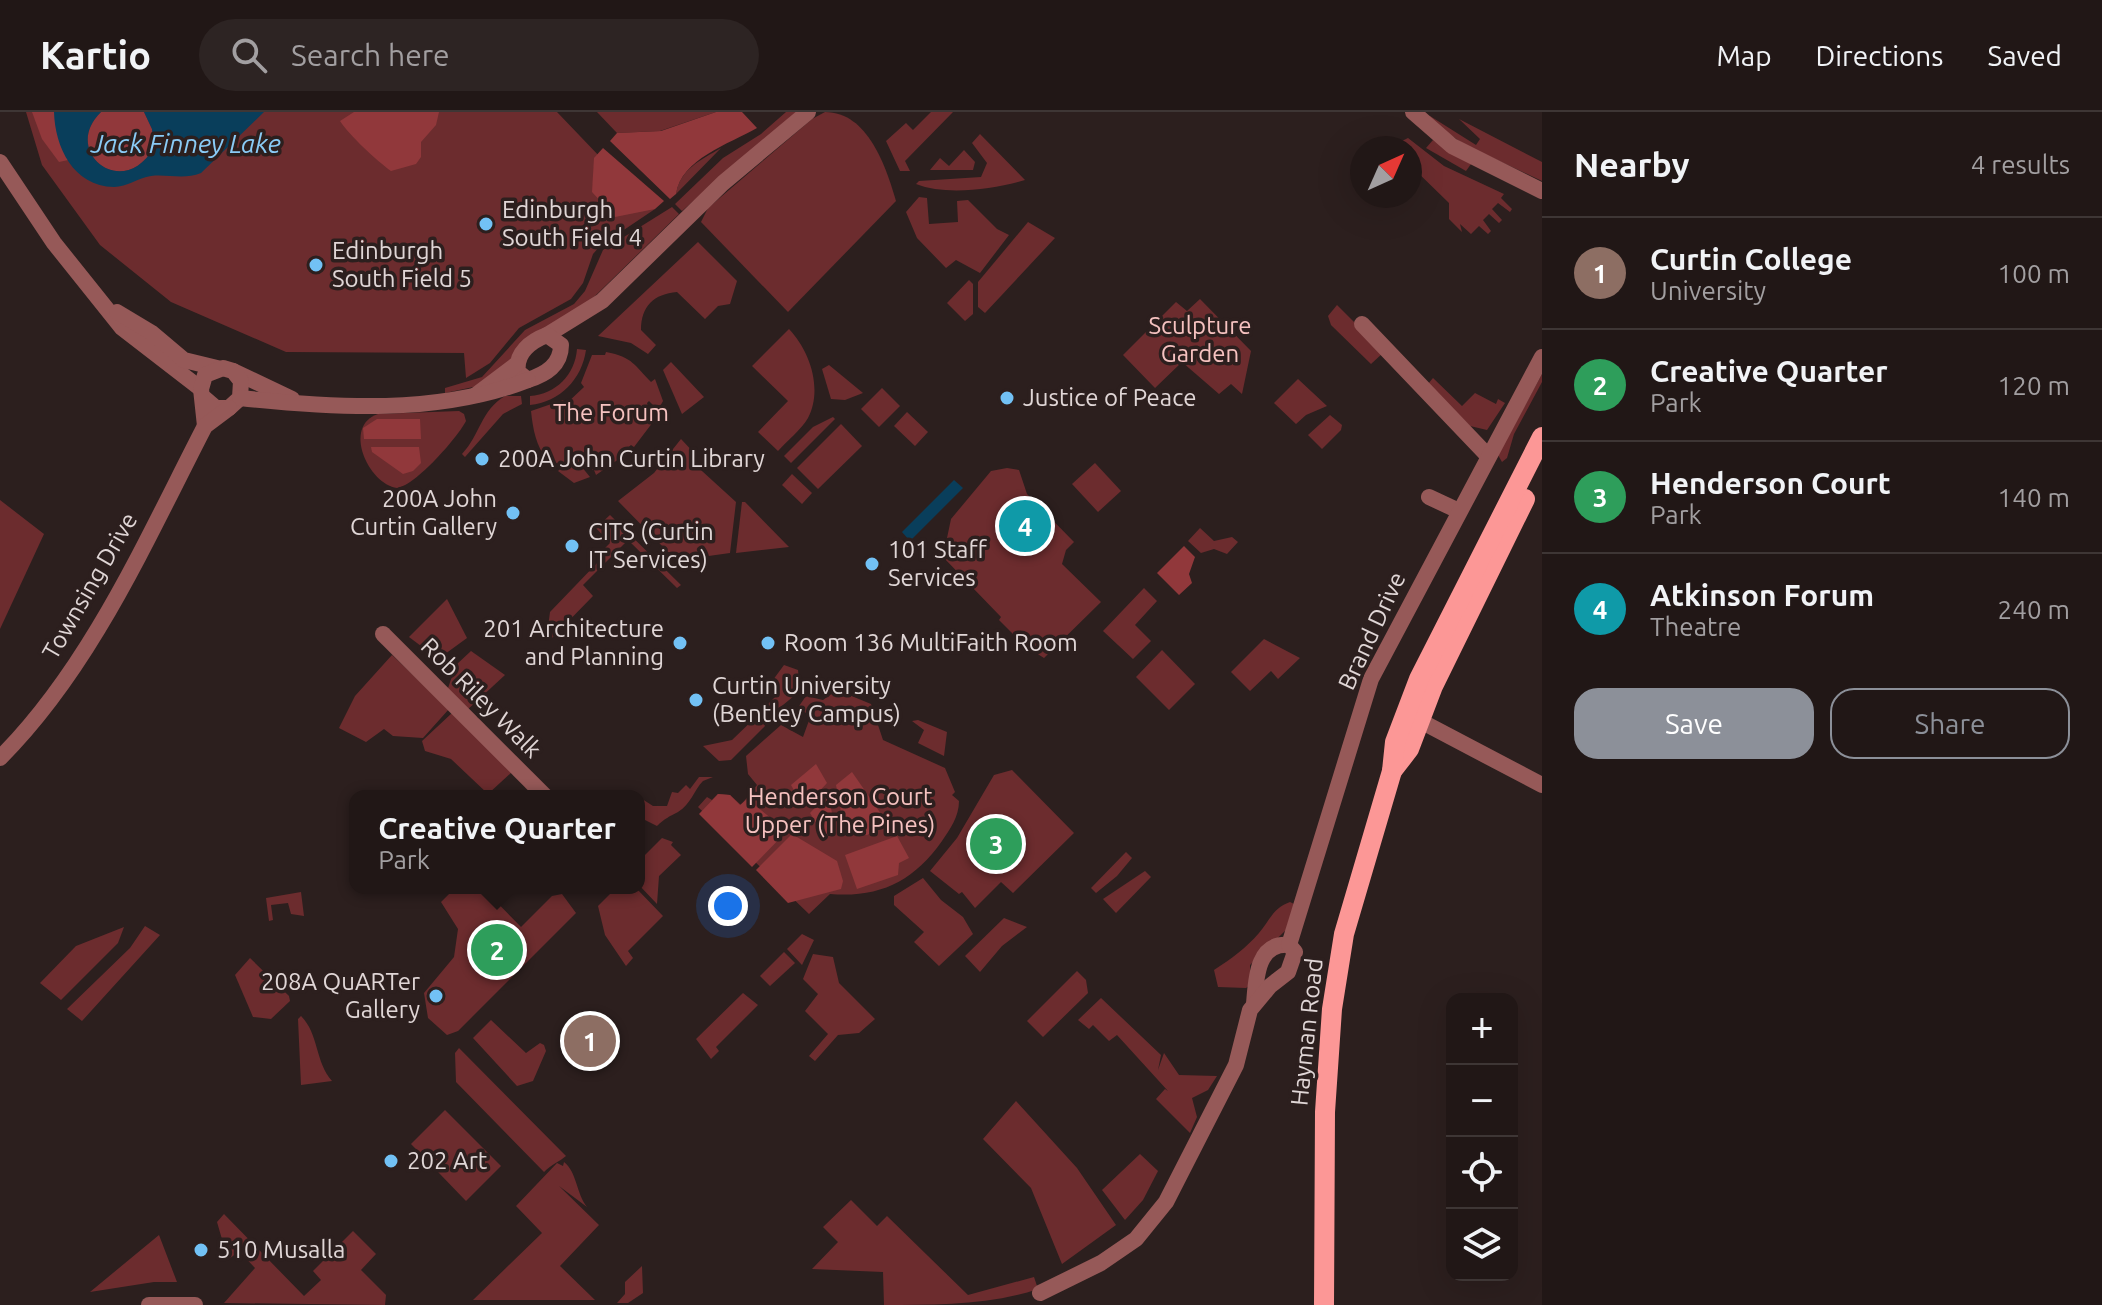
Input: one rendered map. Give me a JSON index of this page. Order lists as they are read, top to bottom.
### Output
{
  "streets": {
    "main road": ["Hayman Road"],
    "street": ["Townsing Drive", "Brand Drive", "Rob Riley Walk"]
  },
  "water": ["Jack Finney Lake"],
  "parks": ["Sculpture Garden", "The Forum", "Henderson Court Upper (The Pines)"],
  "places": [
    "Edinburgh South Field 4",
    "Edinburgh South Field 5",
    "Justice of Peace",
    "200A John Curtin Library",
    "200A John Curtin Gallery",
    "CITS (Curtin IT Services)",
    "101 Staff Services",
    "201 Architecture and Planning",
    "Room 136 MultiFaith Room",
    "Curtin University (Bentley Campus)",
    "208A QuARTer Gallery",
    "202 Art",
    "510 Musalla"
  ],
  "north": "top right",
  "page": {
    "header": "Kartio",
    "search": "Search here",
    "nav": ["Map", "Directions", "Saved"],
    "heading": ["Nearby", "4 results"],
    "list": [
      {
        "mark": "1",
        "name": "Curtin College",
        "note": "University",
        "value": "100 m"
      },
      {
        "mark": "2",
        "name": "Creative Quarter",
        "note": "Park",
        "value": "120 m"
      },
      {
        "mark": "3",
        "name": "Henderson Court",
        "note": "Park",
        "value": "140 m"
      },
      {
        "mark": "4",
        "name": "Atkinson Forum",
        "note": "Theatre",
        "value": "240 m"
      }
    ],
    "pins": [
      "4",
      "3",
      "2",
      "1"
    ],
    "buttons": ["Save", "Share"],
    "popup": ["Creative Quarter", "Park"],
    "map_buttons": ["+", "−"]
  }
}
